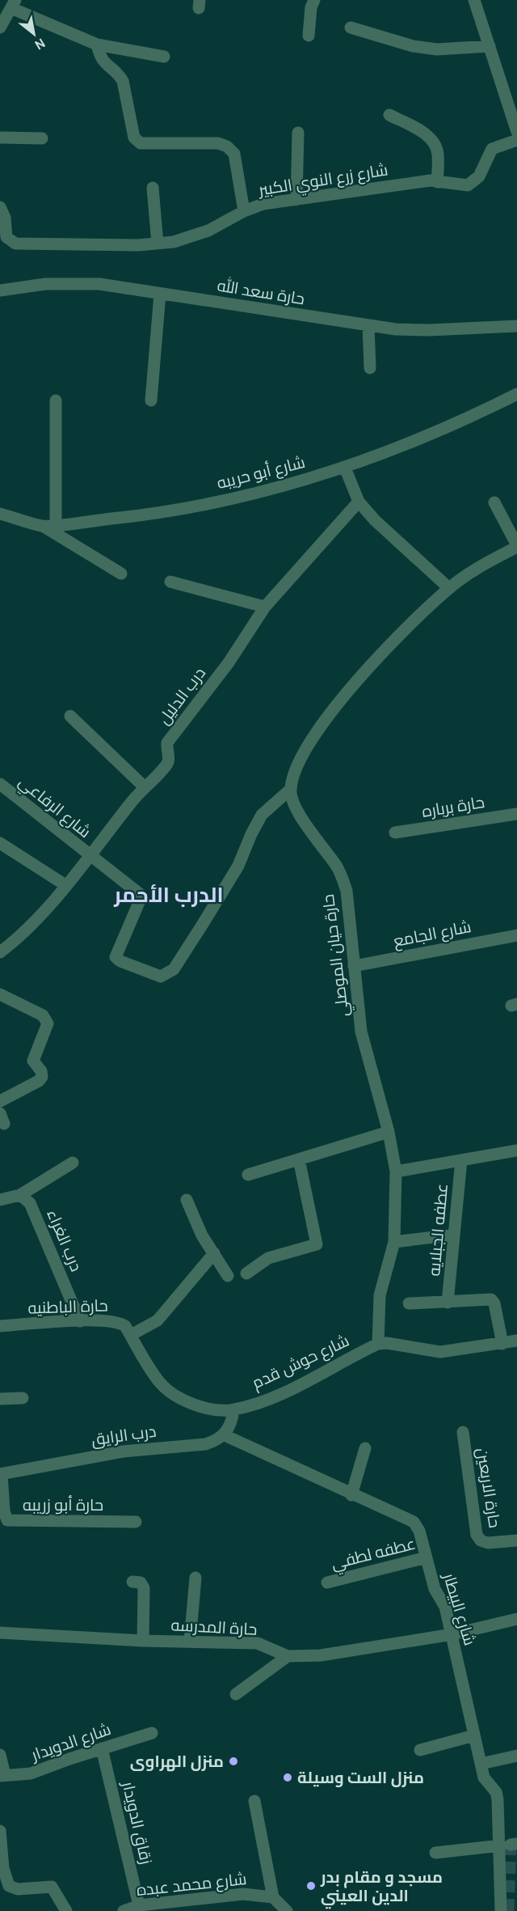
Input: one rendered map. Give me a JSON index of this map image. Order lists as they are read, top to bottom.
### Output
{
  "streets": {
    "street": [
      "شارع زرع النوي الكبير",
      "حارة سعد الله",
      "شارع أبو حريبه",
      "درب الدليل",
      "شارع الرفاعي",
      "حارة برباره",
      "شارع الجامع",
      "حارة حيان الموصلي",
      "عطفه الجبلايه",
      "درب الغراء",
      "حارة الباطنيه",
      "شارع حوش قدم",
      "درب الرايق",
      "حارة الاربعين",
      "حارة أبو زريبه",
      "عطفه لطفي",
      "شارع البيطار",
      "حارة المدرسه",
      "شارع الدويدار",
      "زقاق الدويدار",
      "شارع محمد عبده"
    ]
  },
  "crossings": [
    ["درب الدليل", "شارع الرفاعي"],
    ["شارع الرفاعي", "حارة حيان الموصلي"],
    ["شارع الجامع", "حارة حيان الموصلي"],
    ["حارة حيان الموصلي", "شارع حوش قدم"],
    ["درب الغراء", "حارة الباطنيه"],
    ["حارة الباطنيه", "شارع حوش قدم"],
    ["درب الرايق", "حارة أبو زريبه"],
    ["درب الرايق", "شارع البيطار"],
    ["عطفه لطفي", "شارع البيطار"],
    ["شارع البيطار", "حارة المدرسه"],
    ["شارع الدويدار", "زقاق الدويدار"],
    ["زقاق الدويدار", "شارع محمد عبده"]
  ],
  "districts": ["الدرب الأحمر"],
  "places": ["منزل الهراوى", "منزل الست وسيلة", "مسجد و مقام بدر الدين العيني"],
  "north": "bottom right"
}
